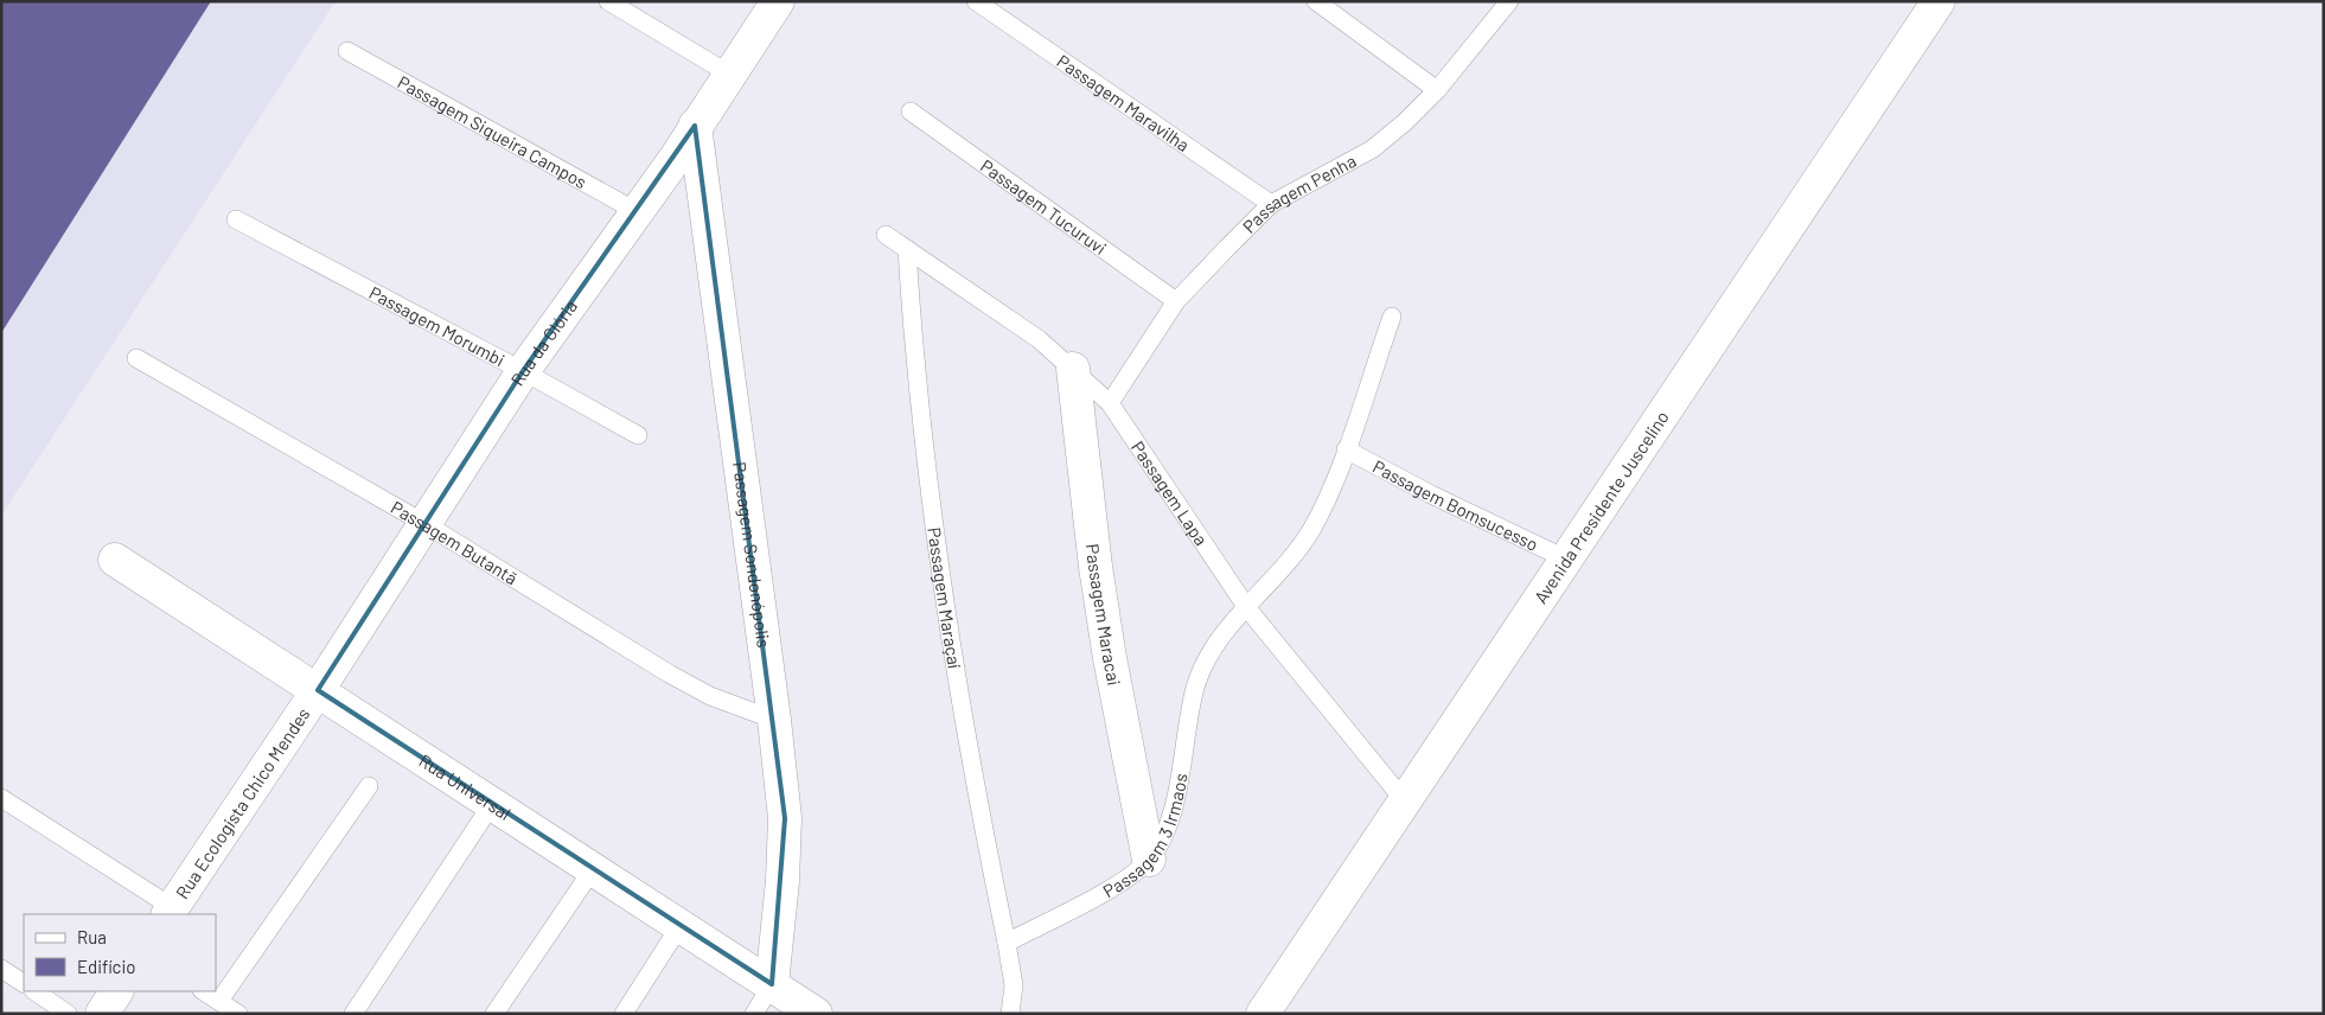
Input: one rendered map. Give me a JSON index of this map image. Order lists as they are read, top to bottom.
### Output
{
  "streets": {
    "street": [
      "Rua da Glória",
      "Avenida Presidente Juscelino",
      "Passagem Sondonópolis",
      "Passagem Maracai",
      "Rua Universal",
      "Rua Ecologista Chico Mendes"
    ],
    "lane": [
      "Passagem Maravilha",
      "Passagem Siqueira Campos",
      "Passagem Penha",
      "Passagem Tucuruvi",
      "Passagem Morumbi",
      "Passagem Lapa",
      "Passagem Bomsucesso",
      "Passagem Butantã",
      "Passagem Maraçaí",
      "Passagem 3 Irmaos"
    ]
  },
  "crossings": [
    ["Passagem Maravilha", "Passagem Penha"],
    ["Passagem Siqueira Campos", "Rua da Glória"],
    ["Passagem Penha", "Passagem Tucuruvi"],
    ["Passagem Penha", "Passagem Lapa"],
    ["Passagem Morumbi", "Rua da Glória"],
    ["Rua da Glória", "Passagem Butantã"],
    ["Rua da Glória", "Passagem Sondonópolis"],
    ["Rua da Glória", "Rua Universal"],
    ["Rua da Glória", "Rua Ecologista Chico Mendes"],
    ["Passagem Lapa", "Avenida Presidente Juscelino"],
    ["Passagem Lapa", "Passagem Maraçaí"],
    ["Passagem Lapa", "Passagem Maracai"],
    ["Passagem Lapa", "Passagem 3 Irmaos"],
    ["Passagem Bomsucesso", "Avenida Presidente Juscelino"],
    ["Passagem Bomsucesso", "Passagem 3 Irmaos"],
    ["Passagem Butantã", "Passagem Sondonópolis"],
    ["Passagem Sondonópolis", "Rua Universal"],
    ["Passagem Maraçaí", "Passagem 3 Irmaos"],
    ["Passagem Maracai", "Passagem 3 Irmaos"],
    ["Rua Universal", "Rua Ecologista Chico Mendes"]
  ],
  "legend": ["Rua", "Edifício"]
}
